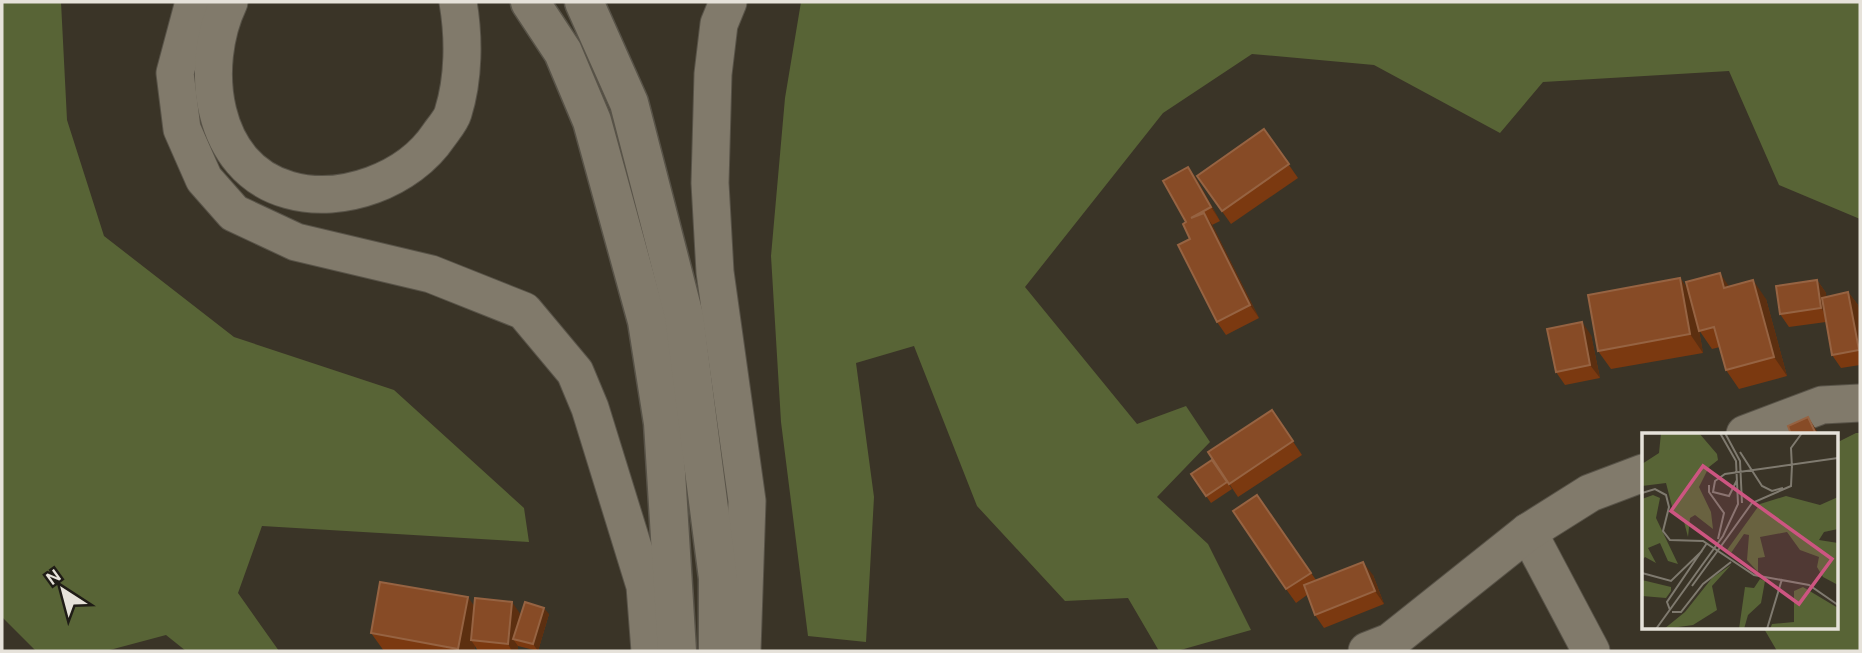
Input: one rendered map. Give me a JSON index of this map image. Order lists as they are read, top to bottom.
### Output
{
  "north": "top left"
}
